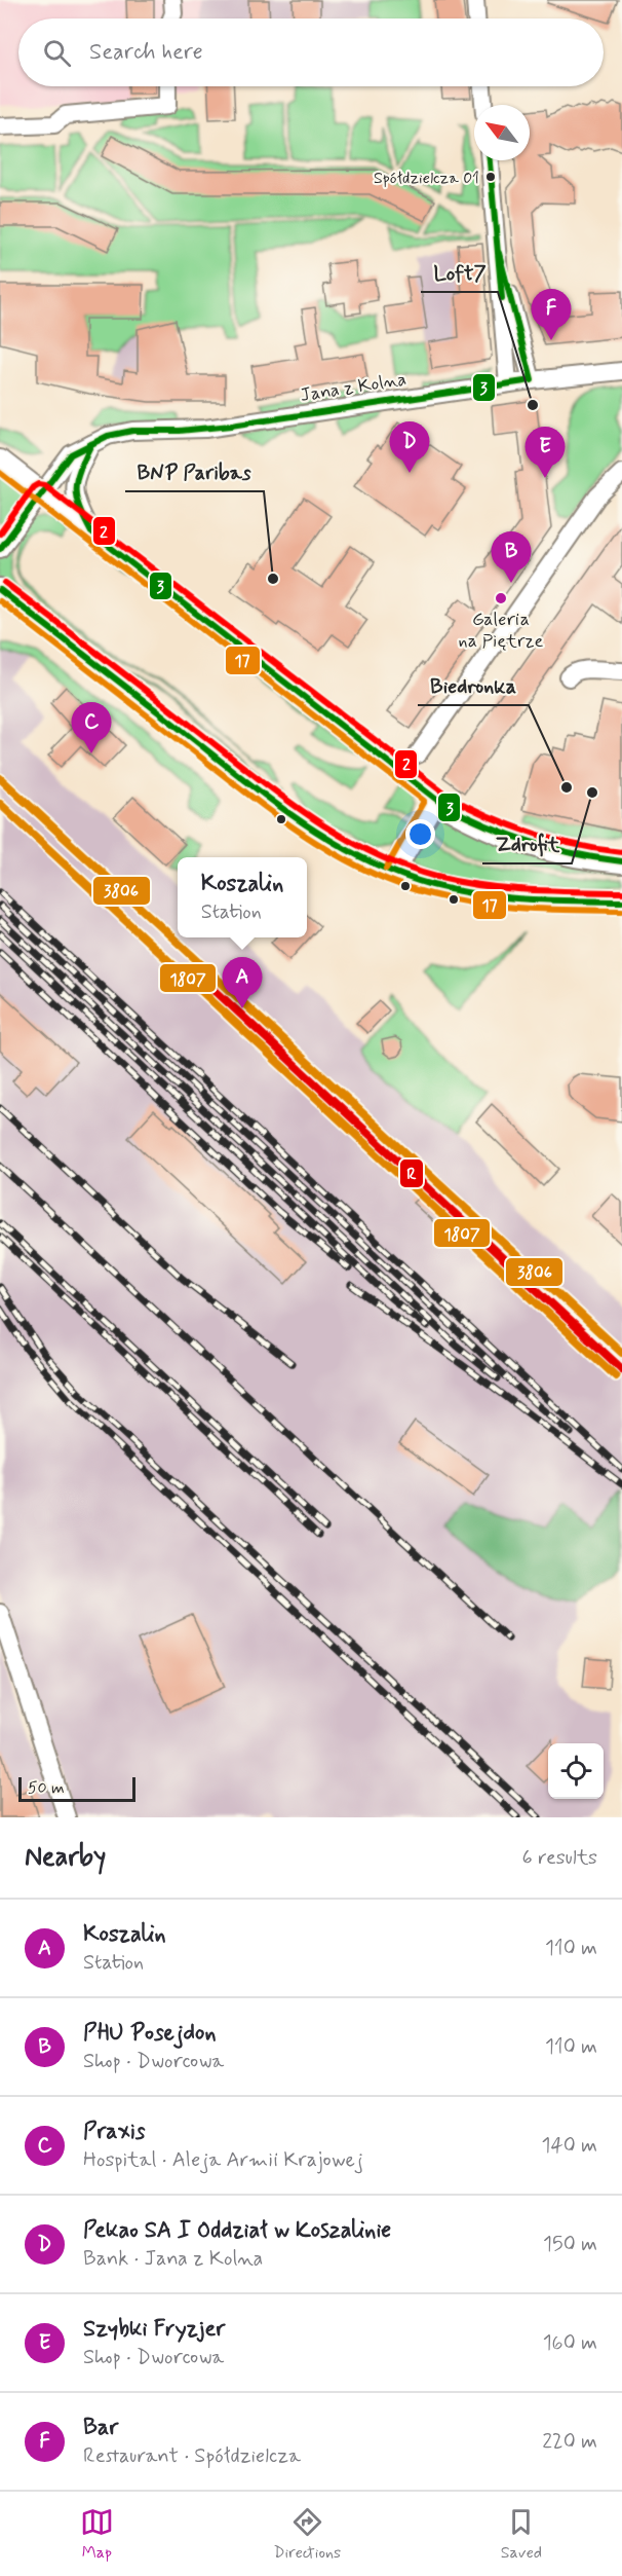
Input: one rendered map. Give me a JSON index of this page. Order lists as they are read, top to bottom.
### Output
{
  "streets": {
    "street": ["Jana z Kolna"]
  },
  "places": [
    "Spółdzielcza 01",
    "Loft7",
    "BNP Paribas",
    "Galeria na Piętrze",
    "Biedronka",
    "Zdrofit"
  ],
  "lines": [
    "transit line 3",
    "transit line 17",
    "transit line 2",
    "transit line 3806",
    "transit line 1807",
    "transit line R"
  ],
  "scale_bar": "50 m",
  "north": "top left",
  "page": {
    "search": "Search here",
    "pins": [
      "F",
      "D",
      "E",
      "B",
      "C",
      "A"
    ],
    "popup": ["Koszalin", "Station"],
    "scale": "50 m",
    "heading": ["Nearby", "6 results"],
    "list": [
      {
        "mark": "A",
        "name": "Koszalin",
        "note": "Station",
        "value": "110 m"
      },
      {
        "mark": "B",
        "name": "PHU Posejdon",
        "note": "Shop · Dworcowa",
        "value": "110 m"
      },
      {
        "mark": "C",
        "name": "Praxis",
        "note": "Hospital · Aleja Armii Krajowej",
        "value": "140 m"
      },
      {
        "mark": "D",
        "name": "Pekao SA I Oddział w Koszalinie",
        "note": "Bank · Jana z Kolna",
        "value": "150 m"
      },
      {
        "mark": "E",
        "name": "Szybki Fryzjer",
        "note": "Shop · Dworcowa",
        "value": "160 m"
      },
      {
        "mark": "F",
        "name": "Bar",
        "note": "Restaurant · Spółdzielcza",
        "value": "220 m"
      }
    ],
    "nav": ["Map", "Directions", "Saved"]
  }
}
